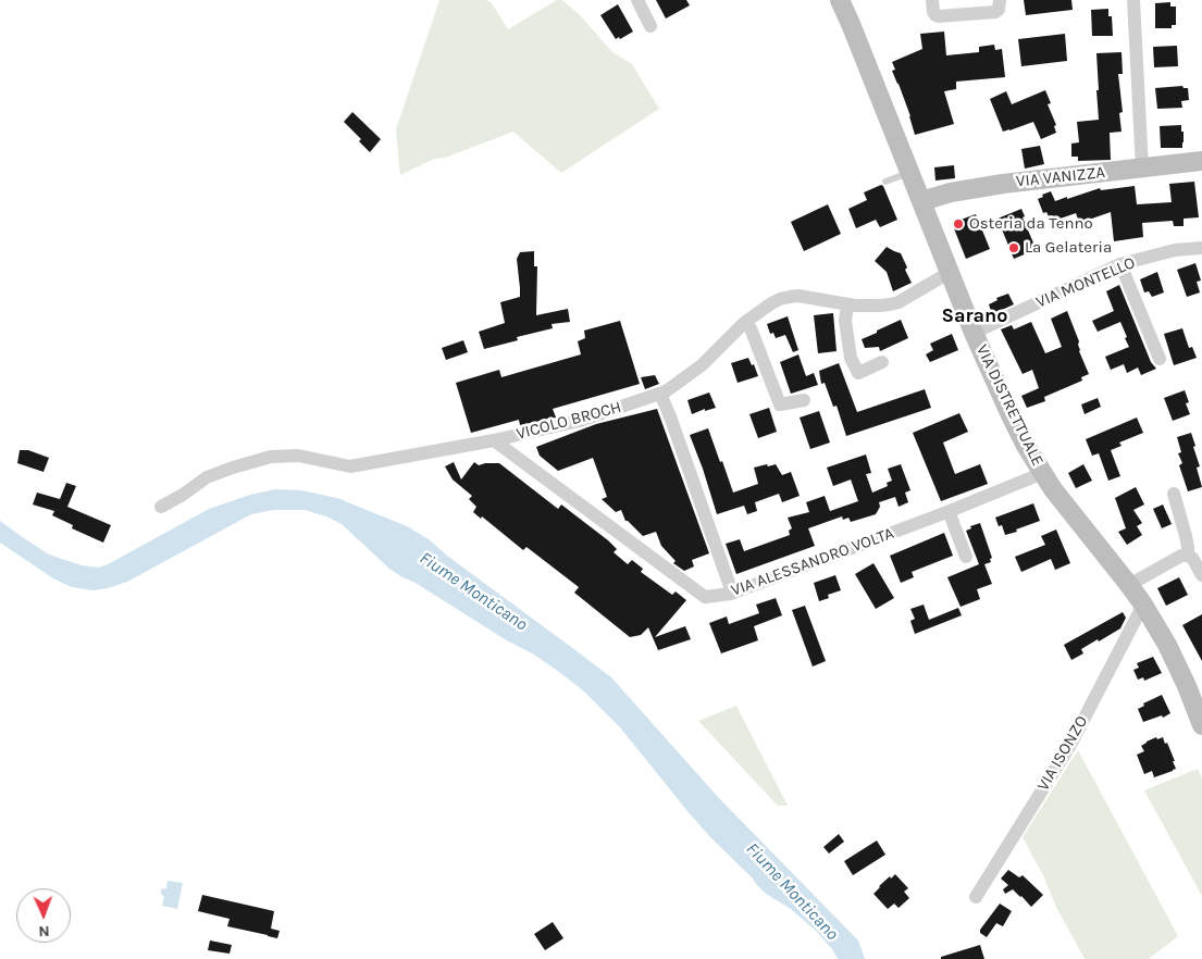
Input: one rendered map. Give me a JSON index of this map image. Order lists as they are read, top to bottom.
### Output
{
  "streets": {
    "main road": ["VIA VANIZZA", "VIA DISTRETTUALE"],
    "street": [
      "VIA MONTELLO",
      "VICOLO BROCH",
      "VIA ALESSANDRO VOLTA",
      "VIA ISONZO"
    ]
  },
  "crossings": [
    ["VIA VANIZZA", "VIA DISTRETTUALE"],
    ["VIA MONTELLO", "VIA DISTRETTUALE"],
    ["VIA DISTRETTUALE", "VICOLO BROCH"],
    ["VIA DISTRETTUALE", "VIA ALESSANDRO VOLTA"],
    ["VIA DISTRETTUALE", "VIA ISONZO"],
    ["VICOLO BROCH", "VIA ALESSANDRO VOLTA"]
  ],
  "districts": ["Sarano"],
  "water": ["Fiume Monticano"],
  "places": ["Osteria da Tenno", "La Gelateria"],
  "north": "bottom"
}
